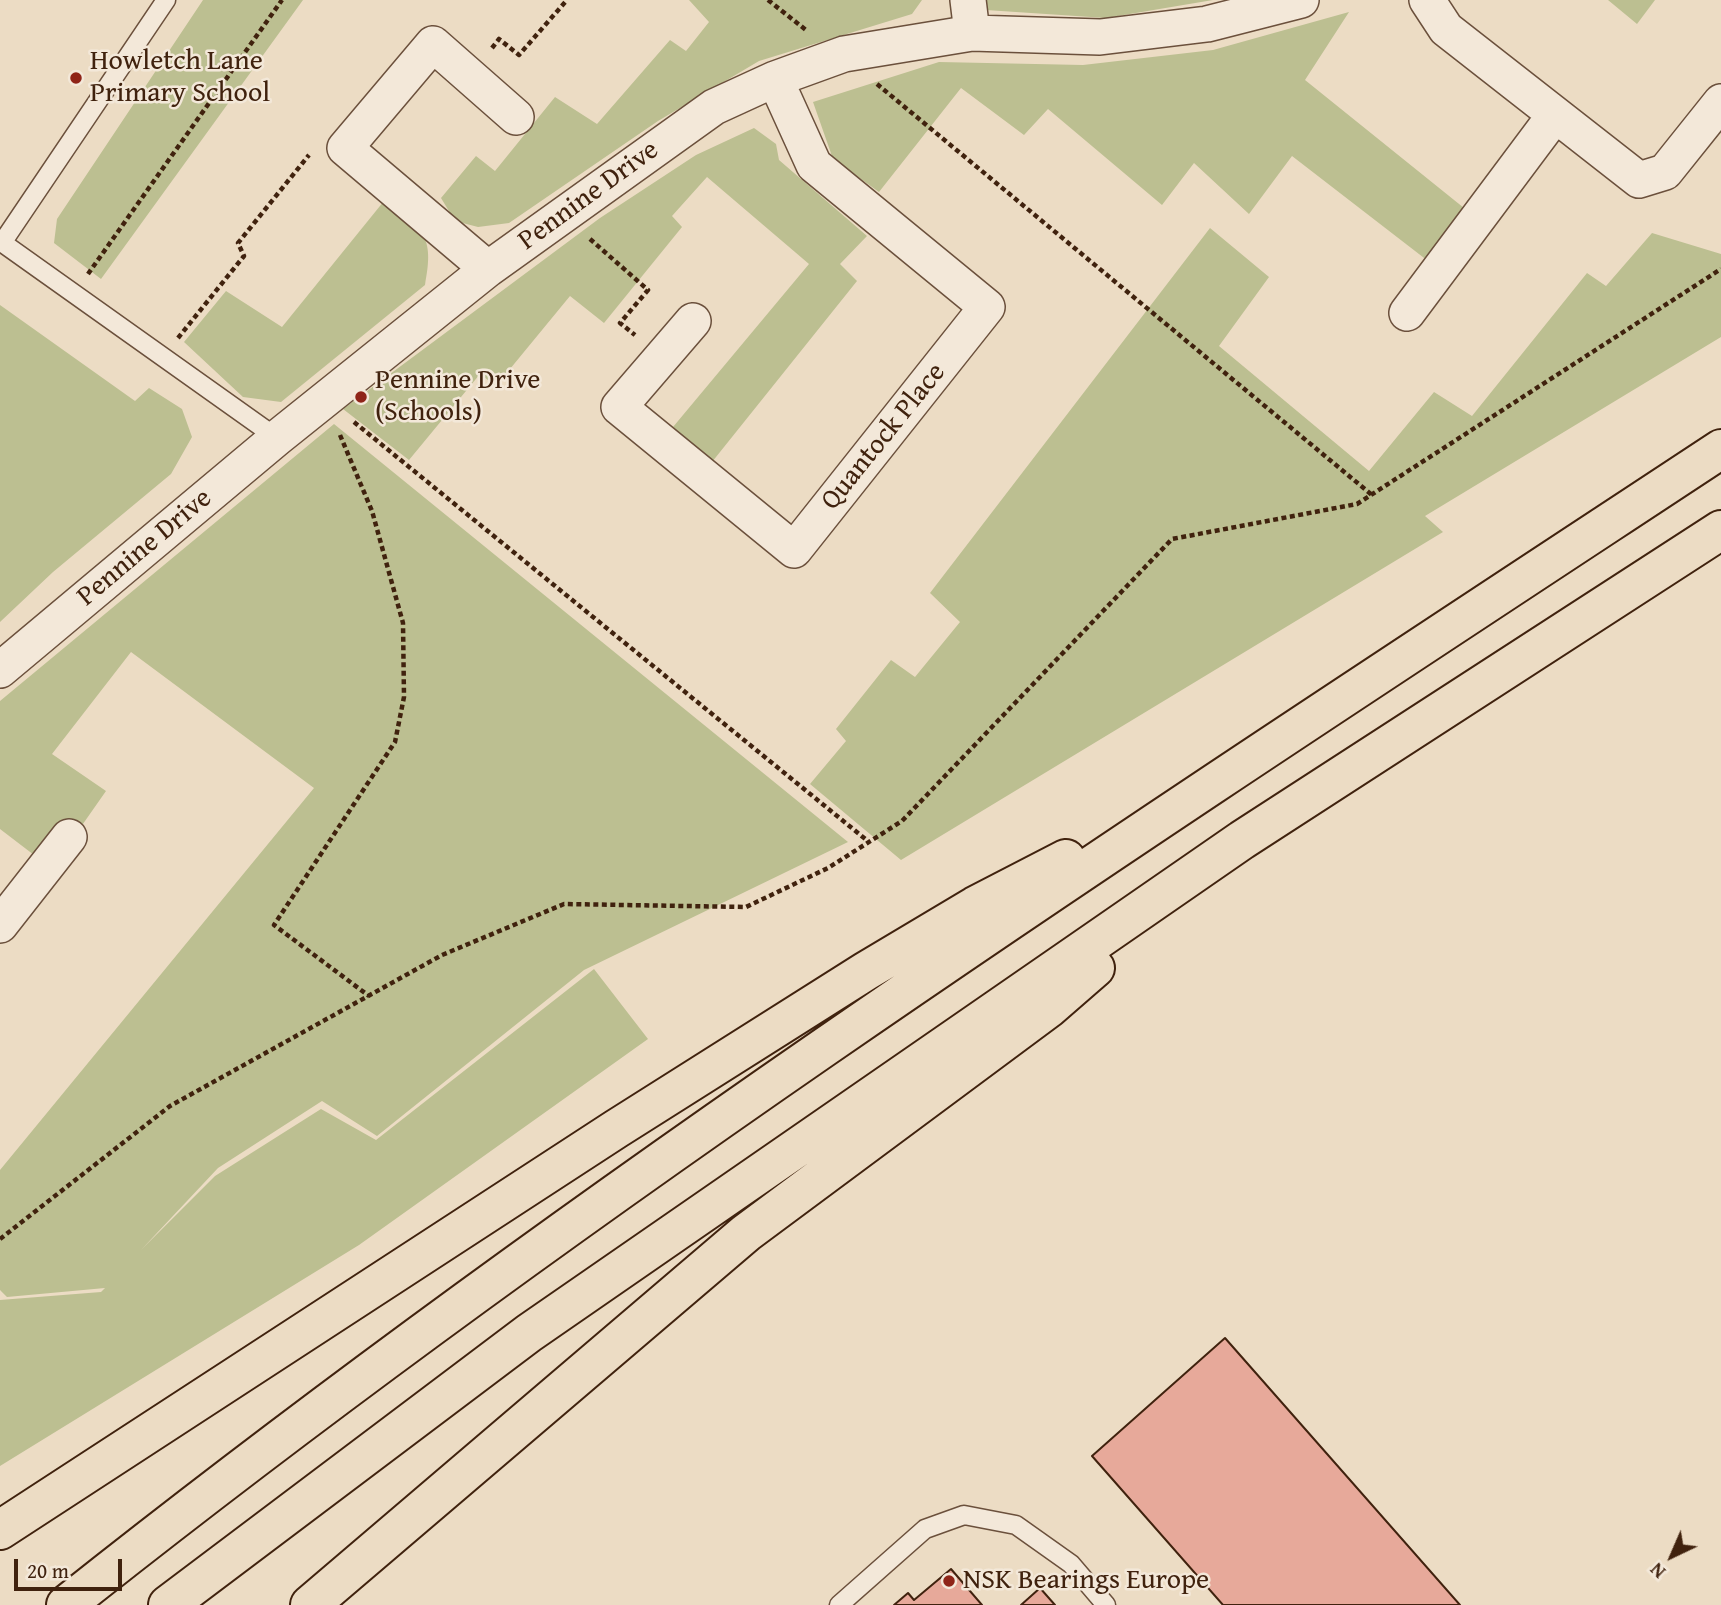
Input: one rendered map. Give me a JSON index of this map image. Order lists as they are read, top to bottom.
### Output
{
  "streets": {
    "street": ["Pennine Drive", "Quantock Place"]
  },
  "crossings": [
    ["Pennine Drive", "Quantock Place"]
  ],
  "places": ["Howletch Lane Primary School", "Pennine Drive (Schools)", "NSK Bearings Europe"],
  "scale_bar": "20 m",
  "north": "bottom left"
}
